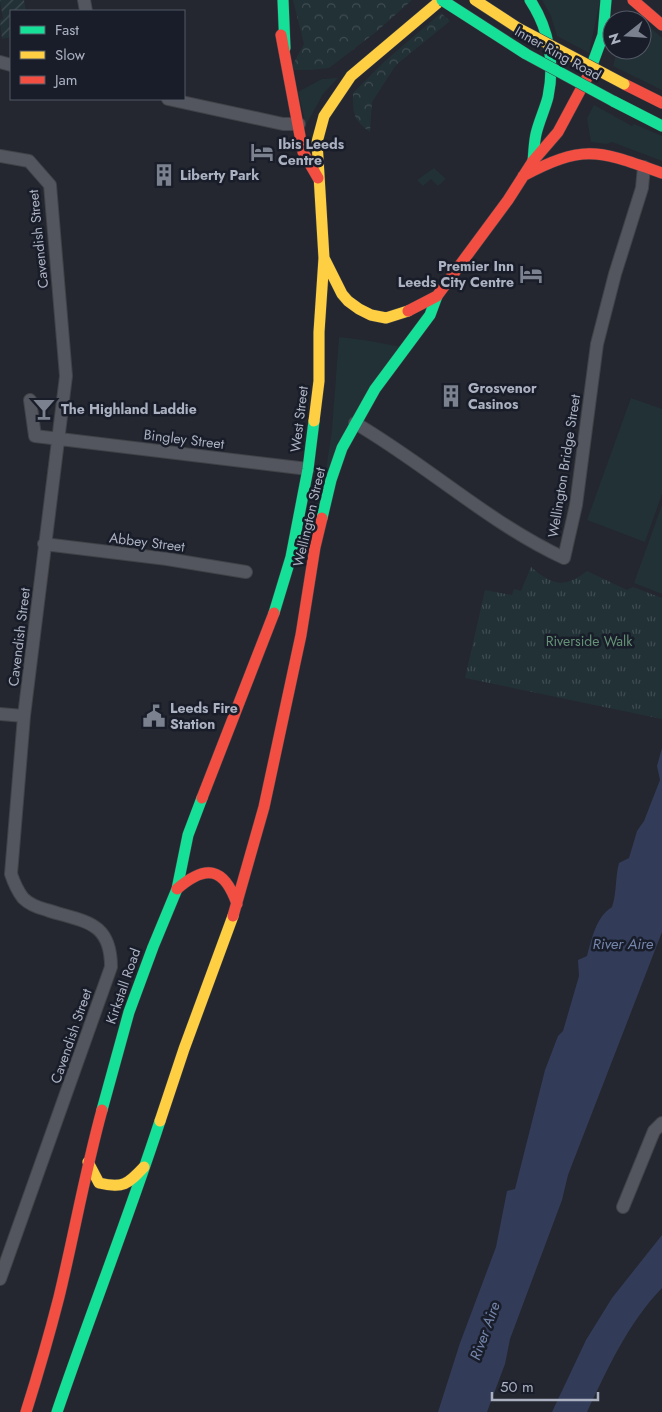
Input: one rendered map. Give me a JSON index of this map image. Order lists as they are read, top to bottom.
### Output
{
  "streets": {
    "main road": [
      "Inner Ring Road",
      "West Street",
      "Wellington Street",
      "Kirkstall Road"
    ],
    "street": [
      "Cavendish Street",
      "Bingley Street",
      "Wellington Bridge Street",
      "Abbey Street"
    ]
  },
  "crossings": [
    ["Cavendish Street", "Bingley Street"],
    ["Cavendish Street", "Abbey Street"],
    ["West Street", "Bingley Street"],
    ["West Street", "Kirkstall Road"],
    ["Wellington Bridge Street", "Wellington Street"]
  ],
  "water": ["River Aire"],
  "parks": ["Riverside Walk"],
  "places": {
    "hotel": ["Ibis Leeds Centre", "Premier Inn Leeds City Centre"],
    "building": ["Liberty Park", "Grosvenor Casinos"],
    "bar": ["The Highland Laddie"],
    "public building": ["Leeds Fire Station"]
  },
  "legend": ["Fast", "Slow", "Jam"],
  "scale_bar": "50 m",
  "north": "left"
}
